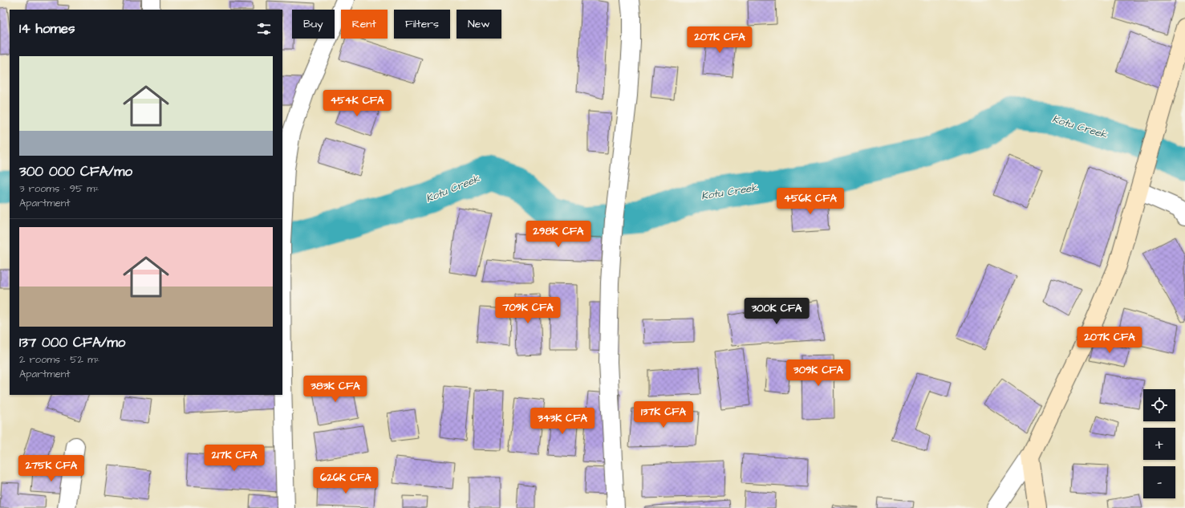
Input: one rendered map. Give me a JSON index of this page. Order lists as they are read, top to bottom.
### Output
{
  "water": ["Kotu Creek"],
  "page": {
    "chip": [
      "Buy",
      "Rent",
      "Filters",
      "New"
    ],
    "heading": "14 homes",
    "price": [
      "207K CFA",
      "454K CFA",
      "456K CFA",
      "298K CFA",
      "709K CFA",
      "300K CFA",
      "207K CFA",
      "309K CFA",
      "383K CFA",
      "137K CFA",
      "343K CFA",
      "217K CFA",
      "275K CFA",
      "626K CFA"
    ],
    "list": [
      {
        "name": "300 000 CFA/mo",
        "note": "3 rooms · 95 m² · Apartment"
      },
      {
        "name": "137 000 CFA/mo",
        "note": "2 rooms · 52 m² · Apartment"
      }
    ],
    "map_buttons": ["+", "−"]
  }
}
